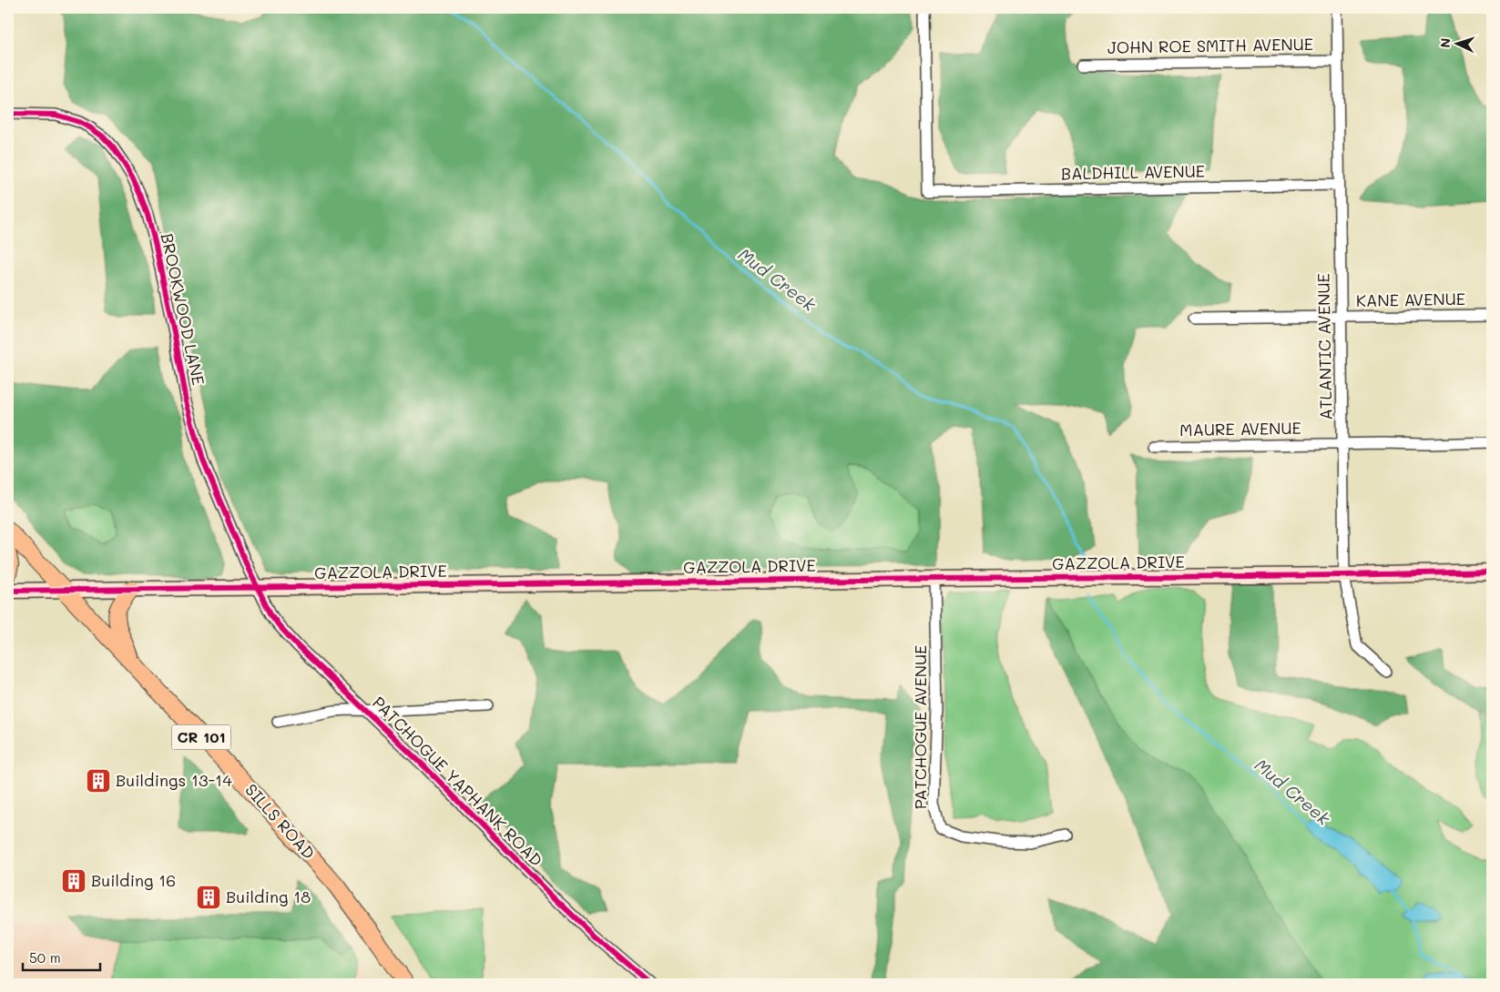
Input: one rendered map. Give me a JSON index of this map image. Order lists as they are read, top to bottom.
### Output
{
  "streets": {
    "main road": ["CR 101", "SILLS ROAD"],
    "street": [
      "JOHN ROE SMITH AVENUE",
      "BALDHILL AVENUE",
      "KANE AVENUE",
      "BROOKWOOD LANE",
      "ATLANTIC AVENUE",
      "MAURE AVENUE",
      "GAZZOLA DRIVE",
      "PATCHOGUE AVENUE",
      "PATCHOGUE YAPHANK ROAD"
    ]
  },
  "crossings": [
    ["JOHN ROE SMITH AVENUE", "ATLANTIC AVENUE"],
    ["BALDHILL AVENUE", "ATLANTIC AVENUE"],
    ["KANE AVENUE", "ATLANTIC AVENUE"],
    ["BROOKWOOD LANE", "GAZZOLA DRIVE"],
    ["BROOKWOOD LANE", "PATCHOGUE YAPHANK ROAD"],
    ["ATLANTIC AVENUE", "MAURE AVENUE"],
    ["ATLANTIC AVENUE", "GAZZOLA DRIVE"],
    ["GAZZOLA DRIVE", "PATCHOGUE AVENUE"],
    ["GAZZOLA DRIVE", "PATCHOGUE YAPHANK ROAD"],
    ["GAZZOLA DRIVE", "SILLS ROAD"]
  ],
  "water": ["Mud Creek"],
  "places": {
    "building": ["Buildings 13-14", "Building 16", "Building 18"]
  },
  "scale_bar": "50 m",
  "north": "left"
}
